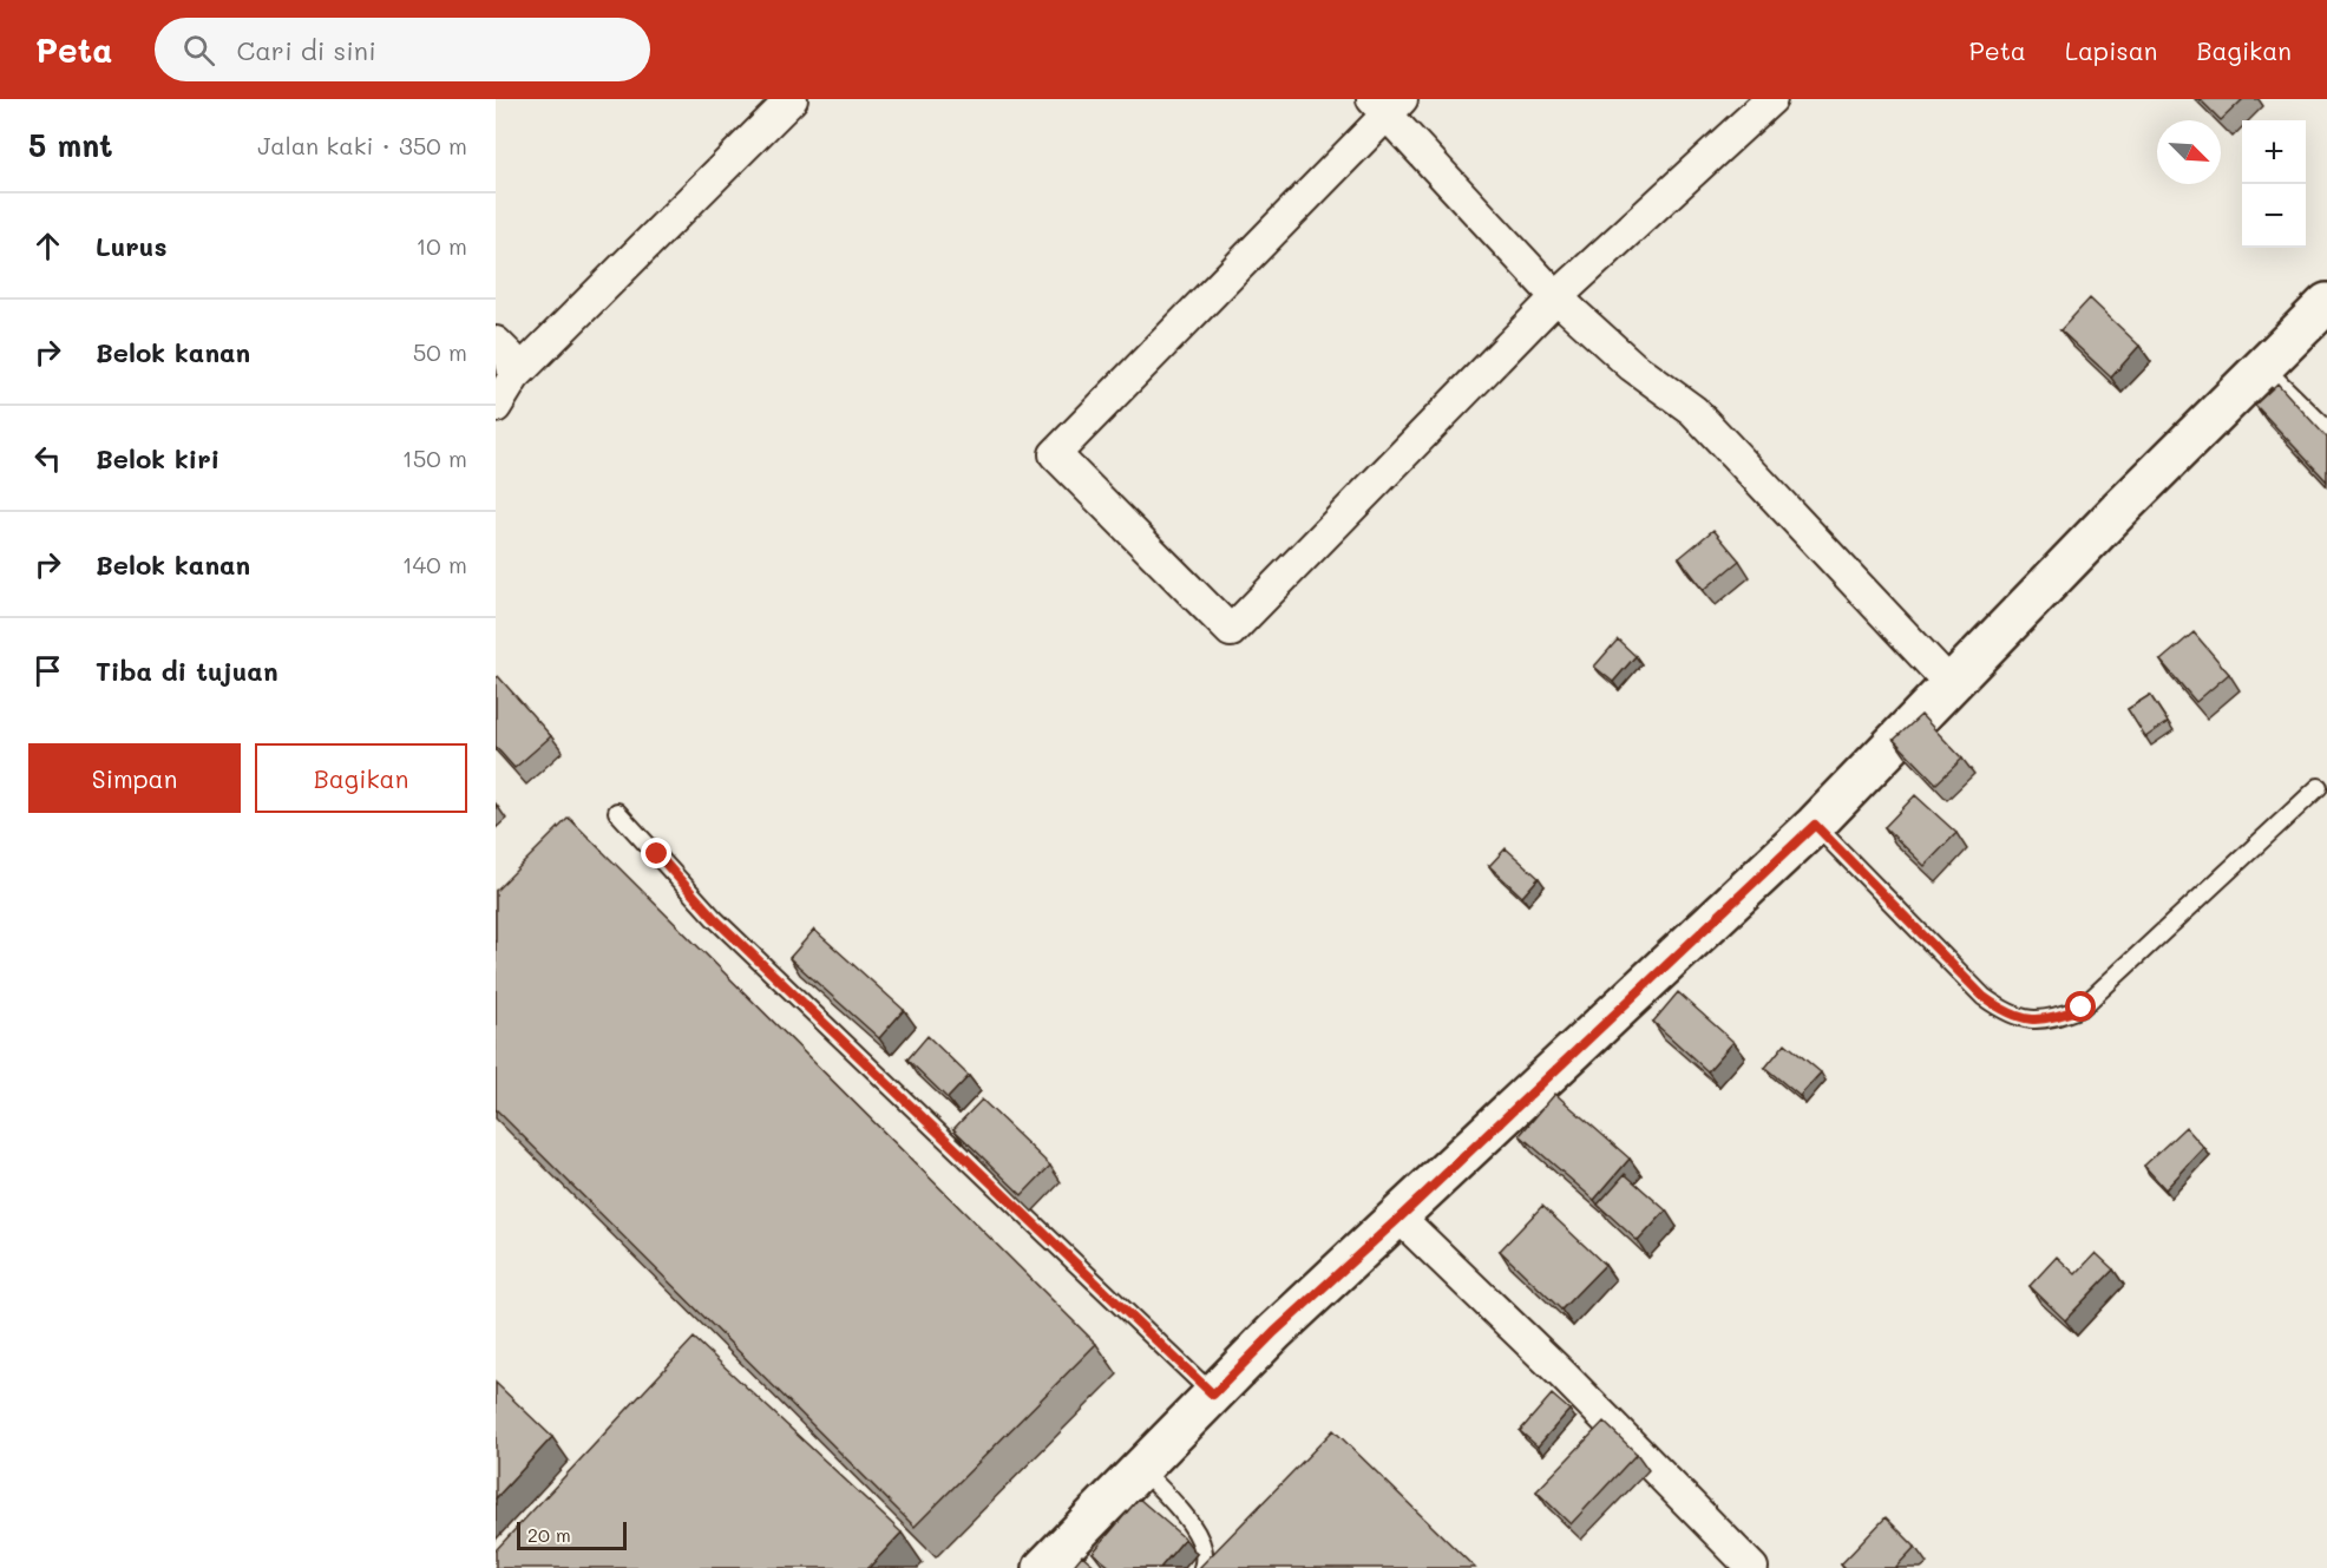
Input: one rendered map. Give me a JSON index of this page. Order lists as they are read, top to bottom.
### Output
{
  "scale_bar": "20 m",
  "north": "bottom right",
  "page": {
    "header": "Peta",
    "search": "Cari di sini",
    "nav": ["Peta", "Lapisan", "Bagikan"],
    "heading": ["5 mnt", "Jalan kaki · 350 m"],
    "map_buttons": ["+", "−"],
    "list": [
      ["Lurus", "10 m"],
      ["Belok kanan", "50 m"],
      ["Belok kiri", "150 m"],
      ["Belok kanan", "140 m"],
      "Tiba di tujuan"
    ],
    "buttons": ["Simpan", "Bagikan"],
    "scale": "20 m"
  }
}
